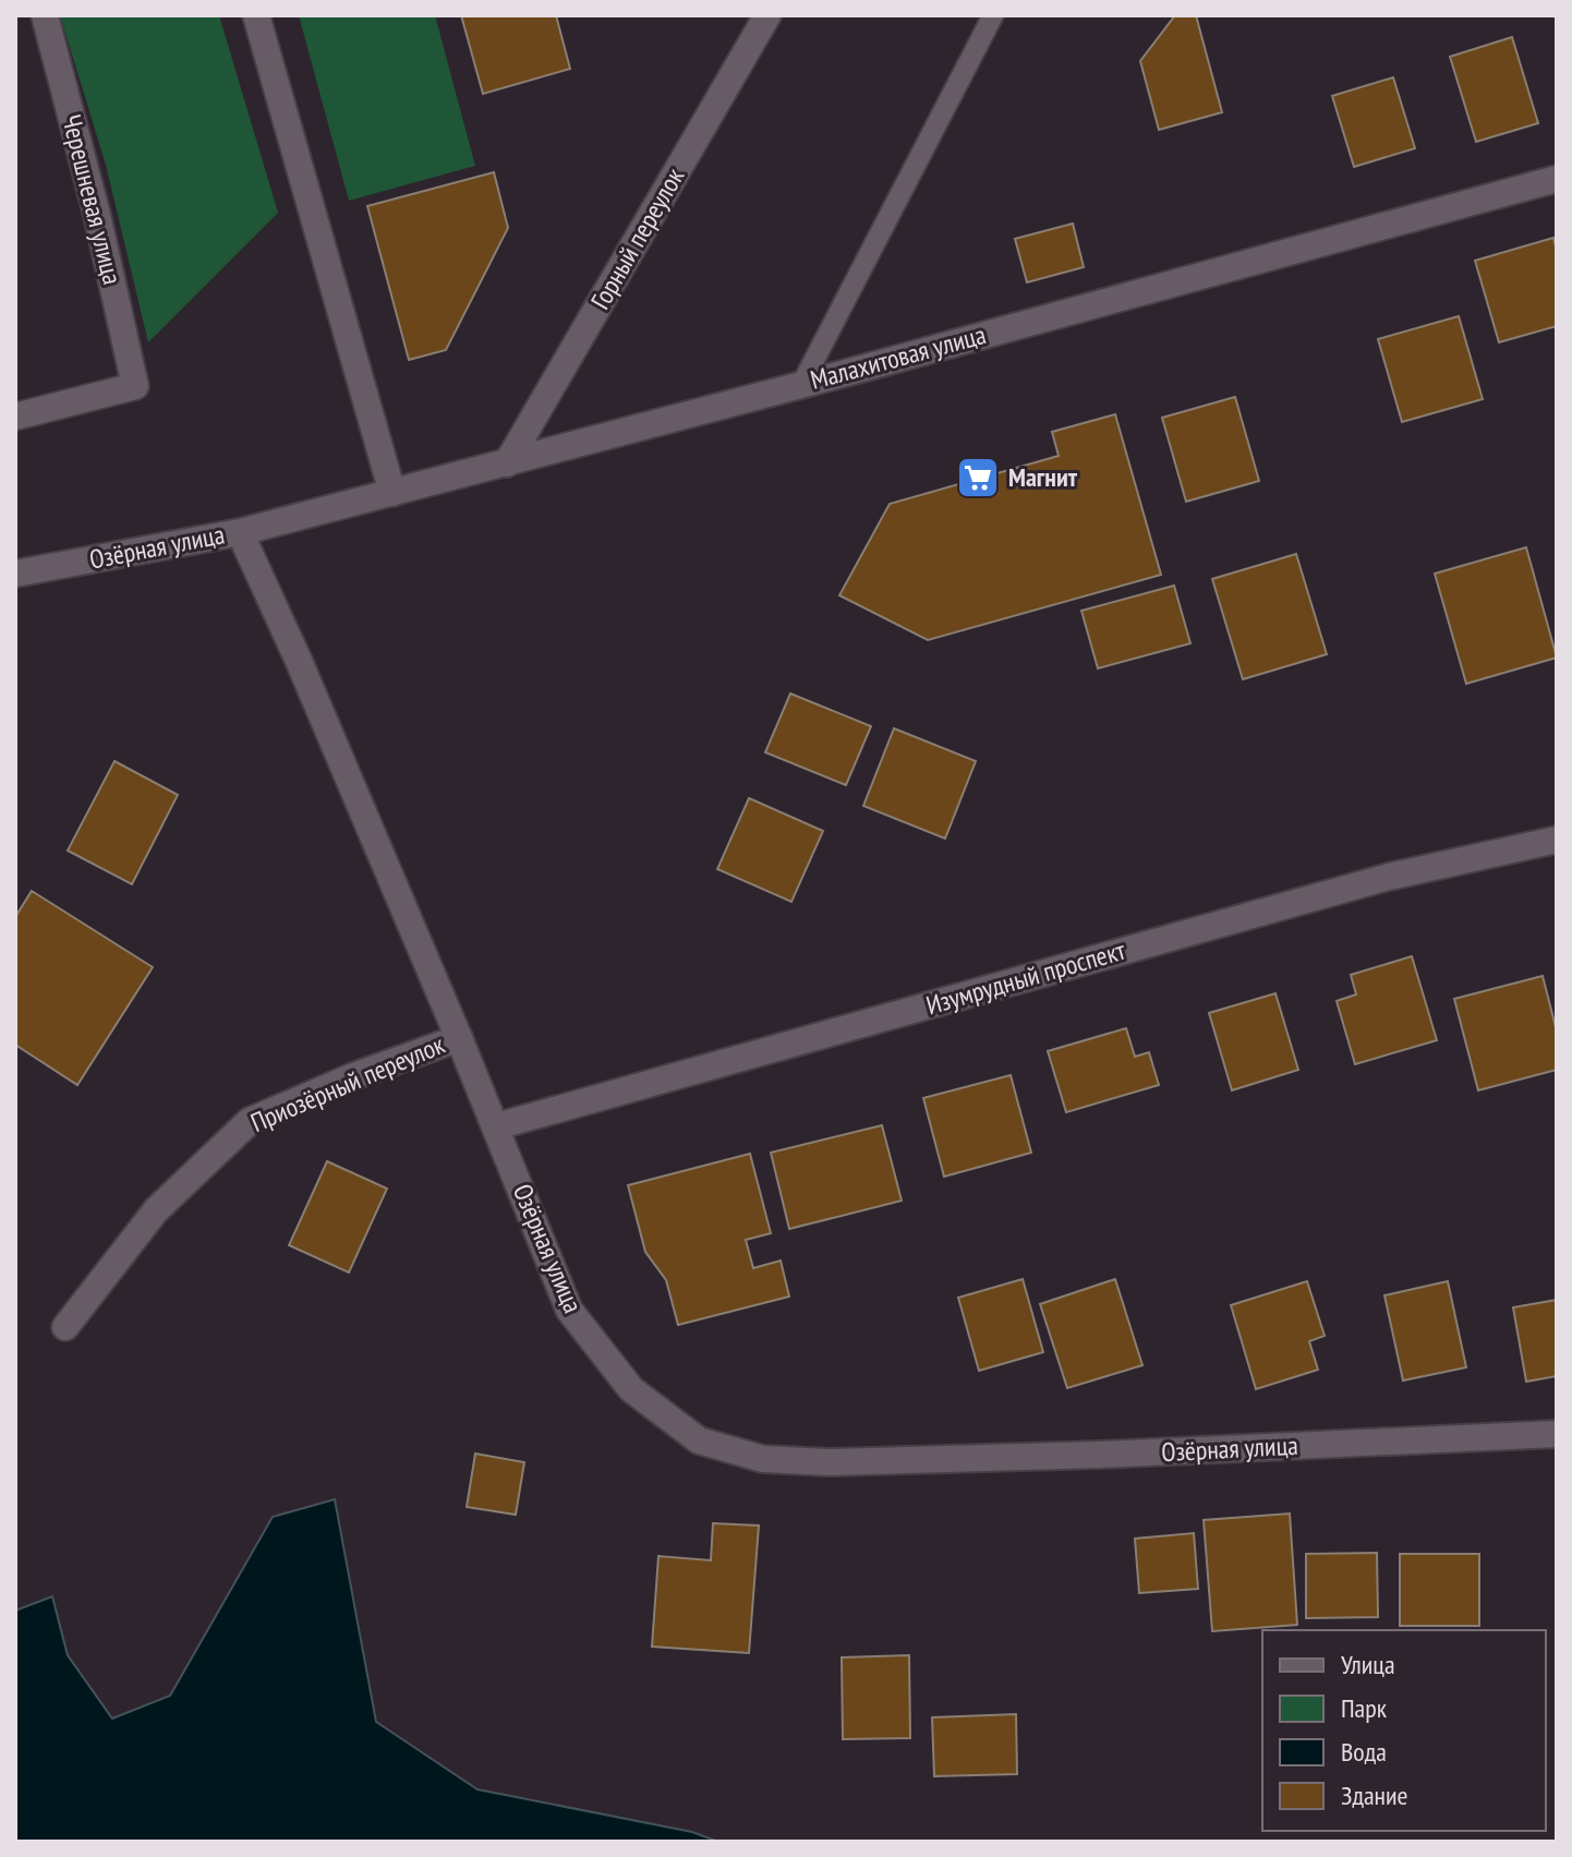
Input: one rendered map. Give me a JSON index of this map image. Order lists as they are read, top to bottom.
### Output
{
  "streets": {
    "street": [
      "Черешневая улица",
      "Горный переулок",
      "Малахитовая улица",
      "Озёрная улица",
      "Изумрудный проспект",
      "Приозёрный переулок"
    ]
  },
  "crossings": [
    ["Горный переулок", "Малахитовая улица"],
    ["Малахитовая улица", "Озёрная улица"],
    ["Озёрная улица", "Изумрудный проспект"],
    ["Озёрная улица", "Приозёрный переулок"]
  ],
  "places": {
    "supermarket": ["Магнит"]
  },
  "legend": [
    "Улица",
    "Парк",
    "Вода",
    "Здание"
  ]
}
